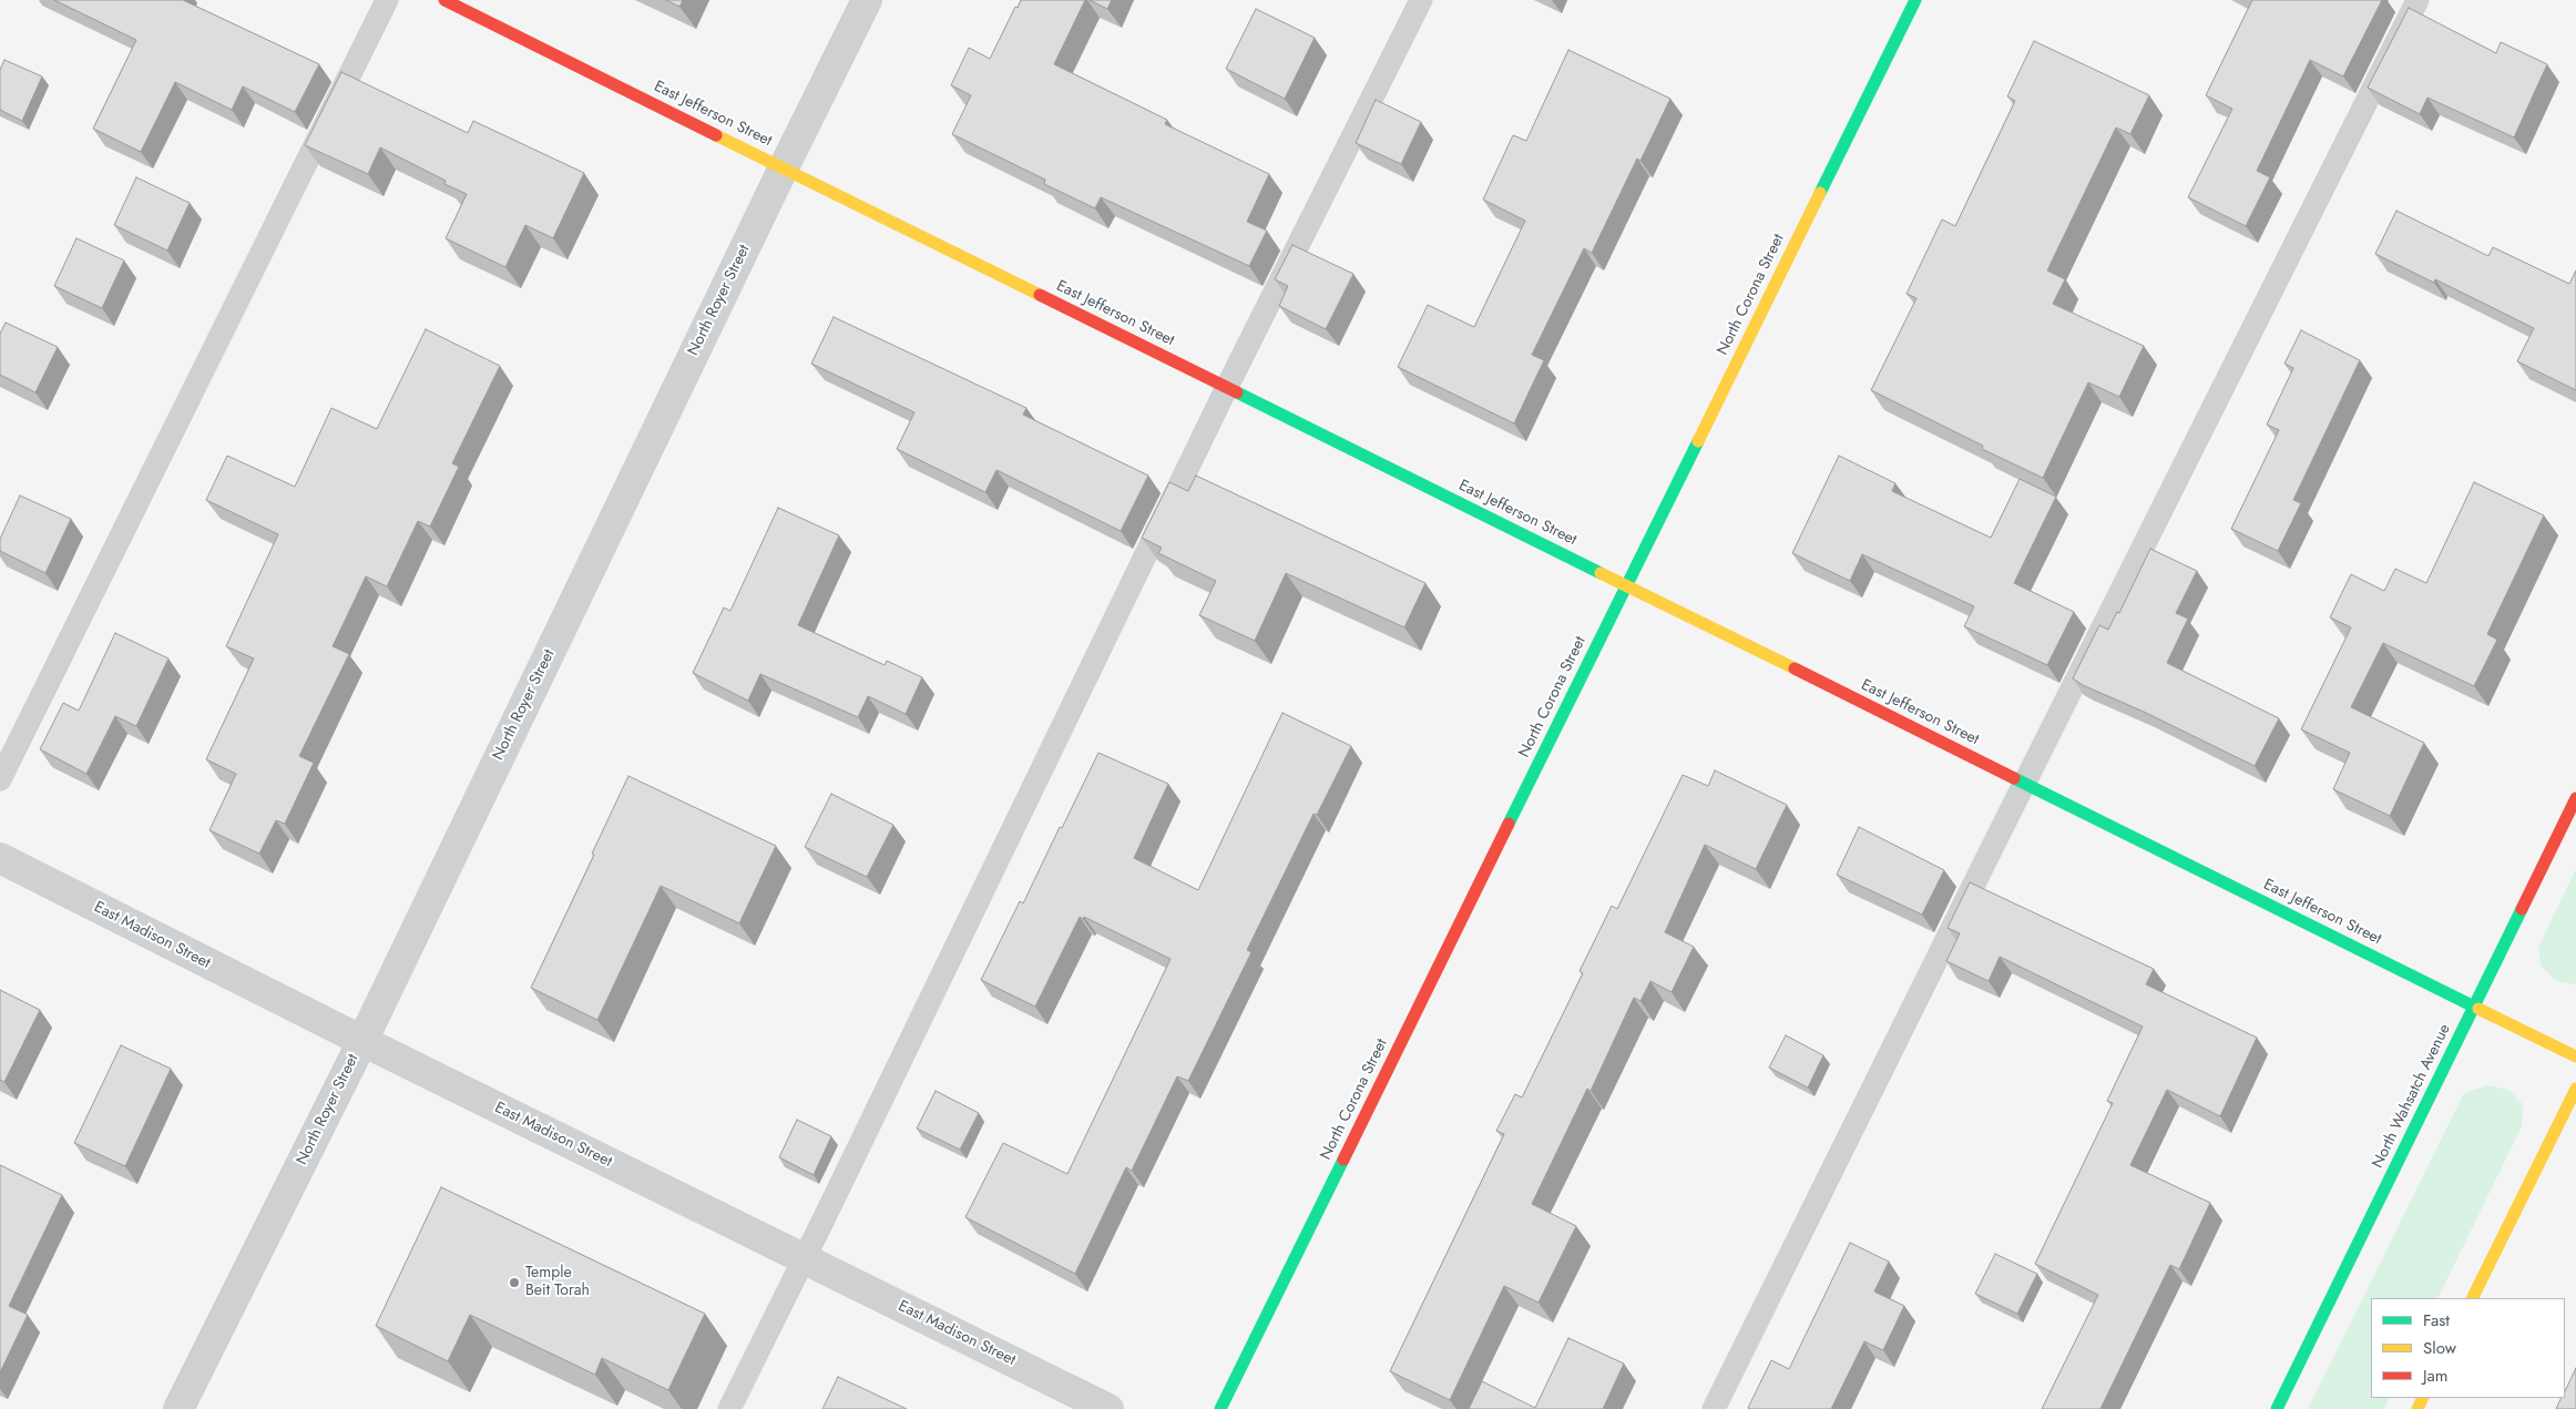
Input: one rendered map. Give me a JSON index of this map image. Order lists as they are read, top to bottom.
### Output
{
  "streets": {
    "street": [
      "East Jefferson Street",
      "North Corona Street",
      "North Royer Street",
      "East Madison Street",
      "North Wahsatch Avenue"
    ]
  },
  "crossings": [
    ["East Jefferson Street", "North Corona Street"],
    ["East Jefferson Street", "North Royer Street"],
    ["East Jefferson Street", "North Wahsatch Avenue"],
    ["North Royer Street", "East Madison Street"]
  ],
  "places": ["Temple Beit Torah"],
  "legend": ["Fast", "Slow", "Jam"]
}
